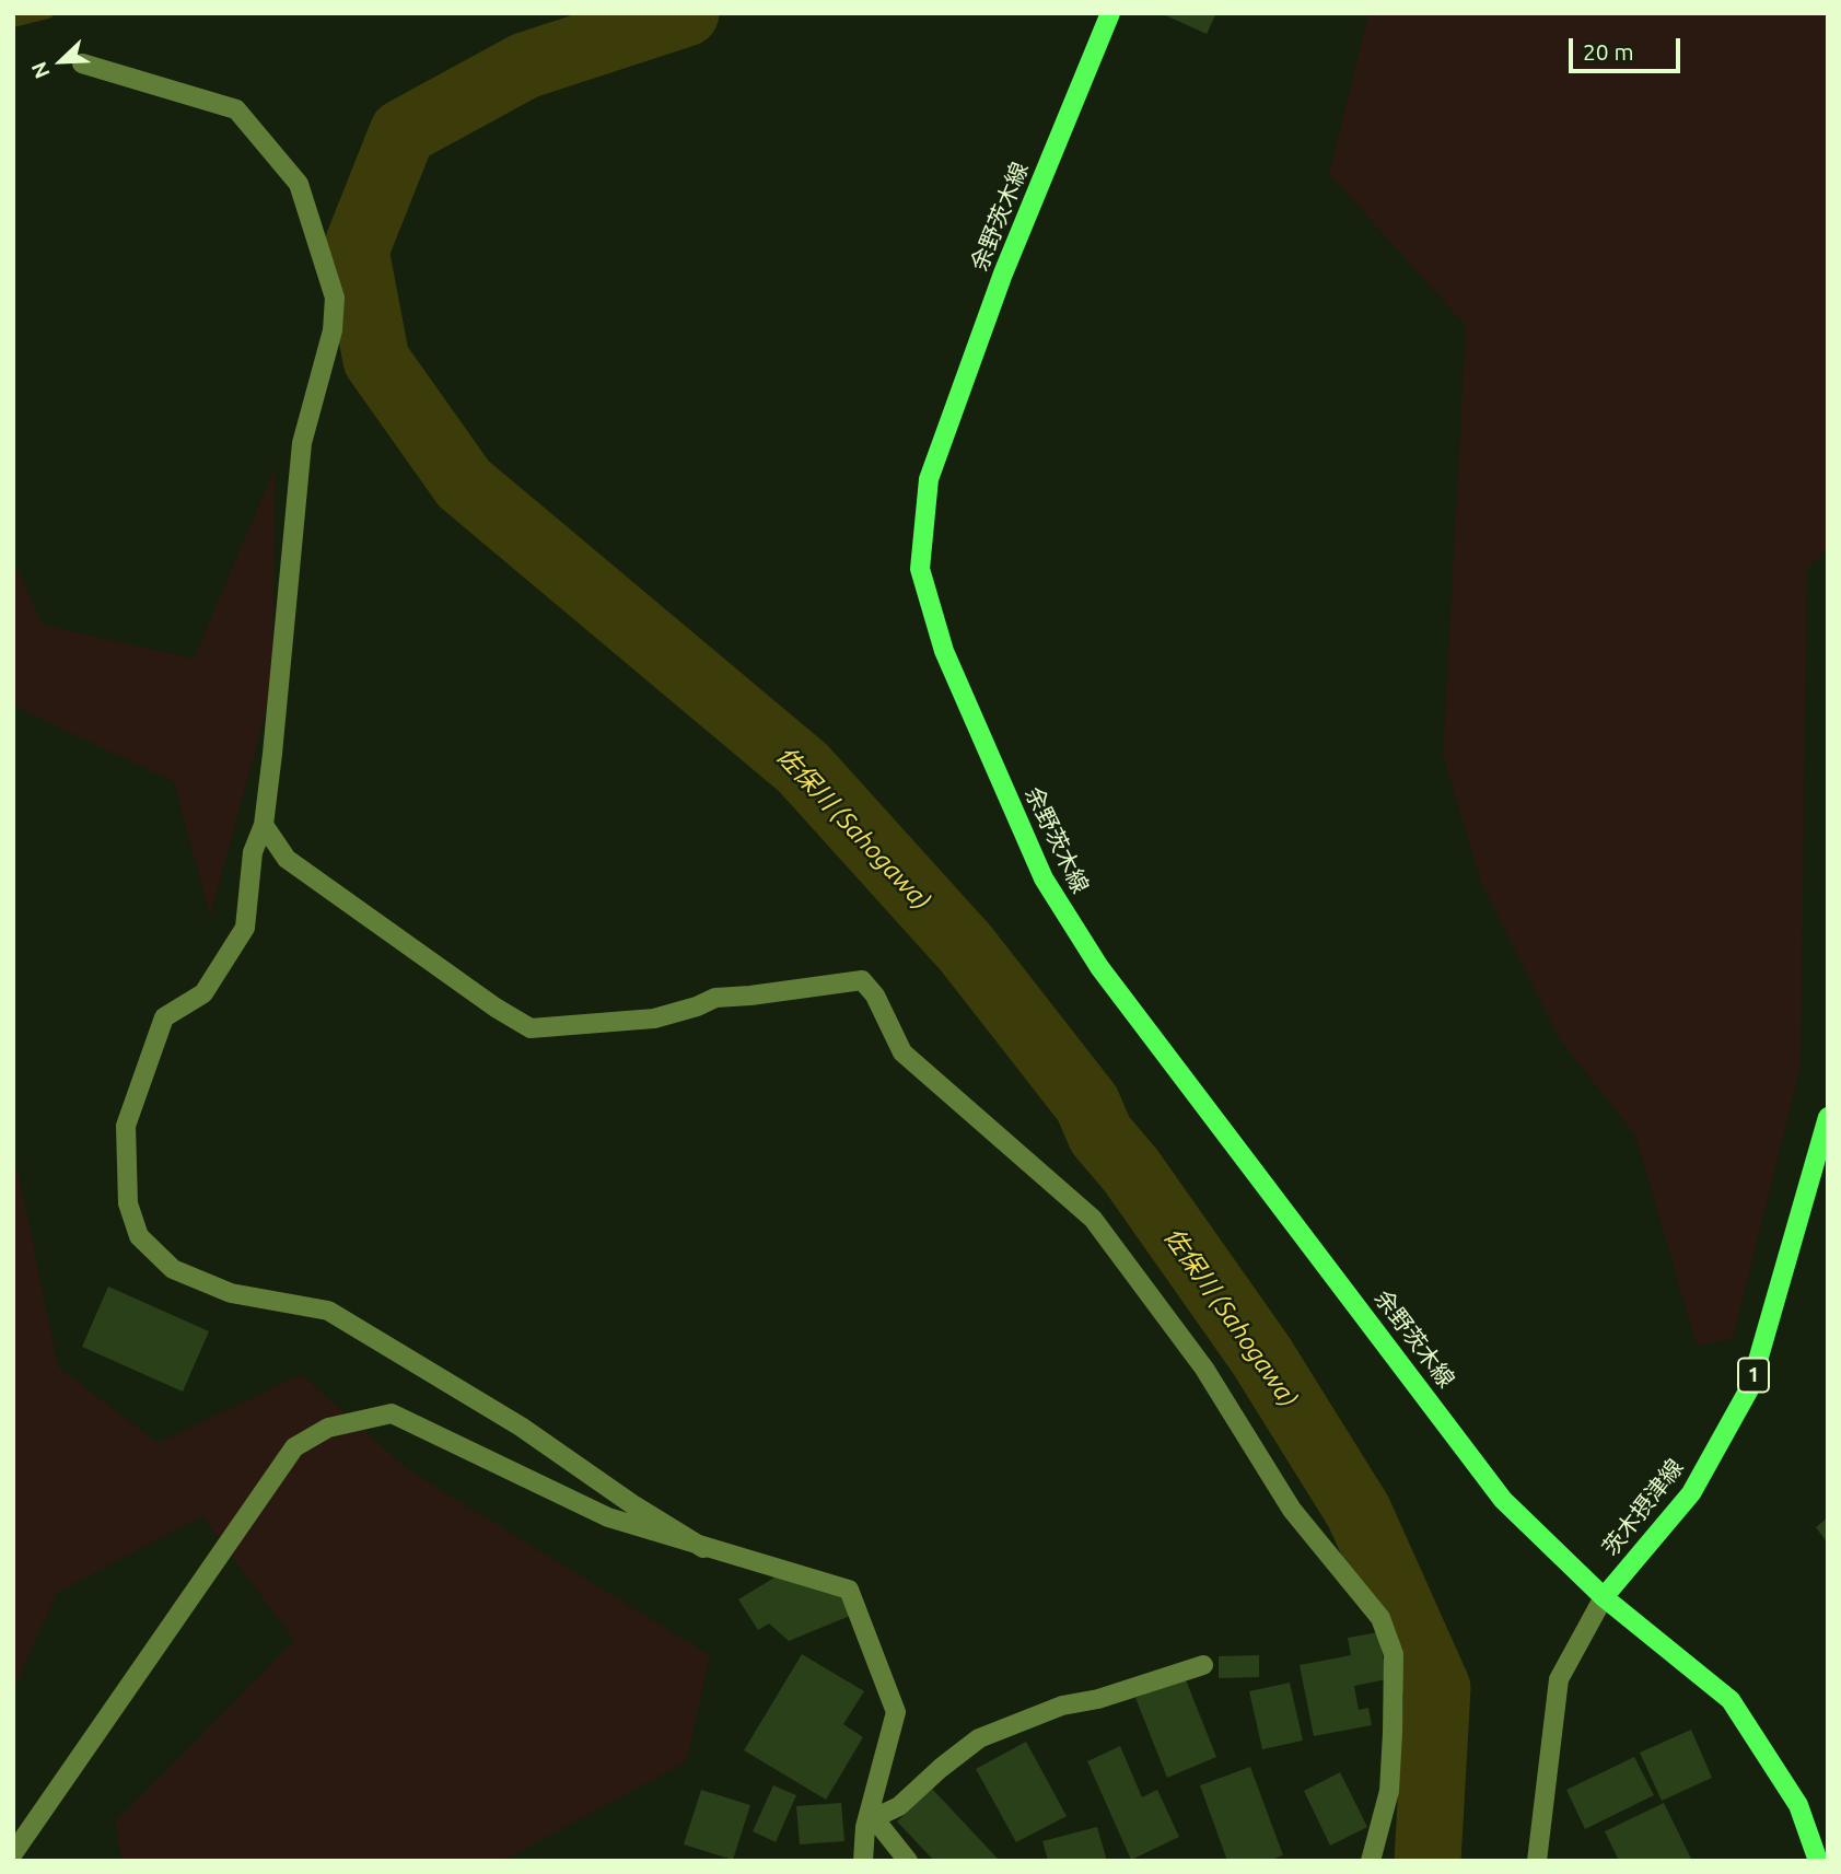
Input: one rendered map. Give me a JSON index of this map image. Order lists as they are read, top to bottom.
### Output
{
  "streets": {
    "main road": ["余野茨木線", "1", "茨木摂津線"]
  },
  "crossings": [
    ["余野茨木線", "茨木摂津線"]
  ],
  "water": ["佐保川 (Sahogawa)"],
  "scale_bar": "20 m",
  "north": "bottom left"
}
